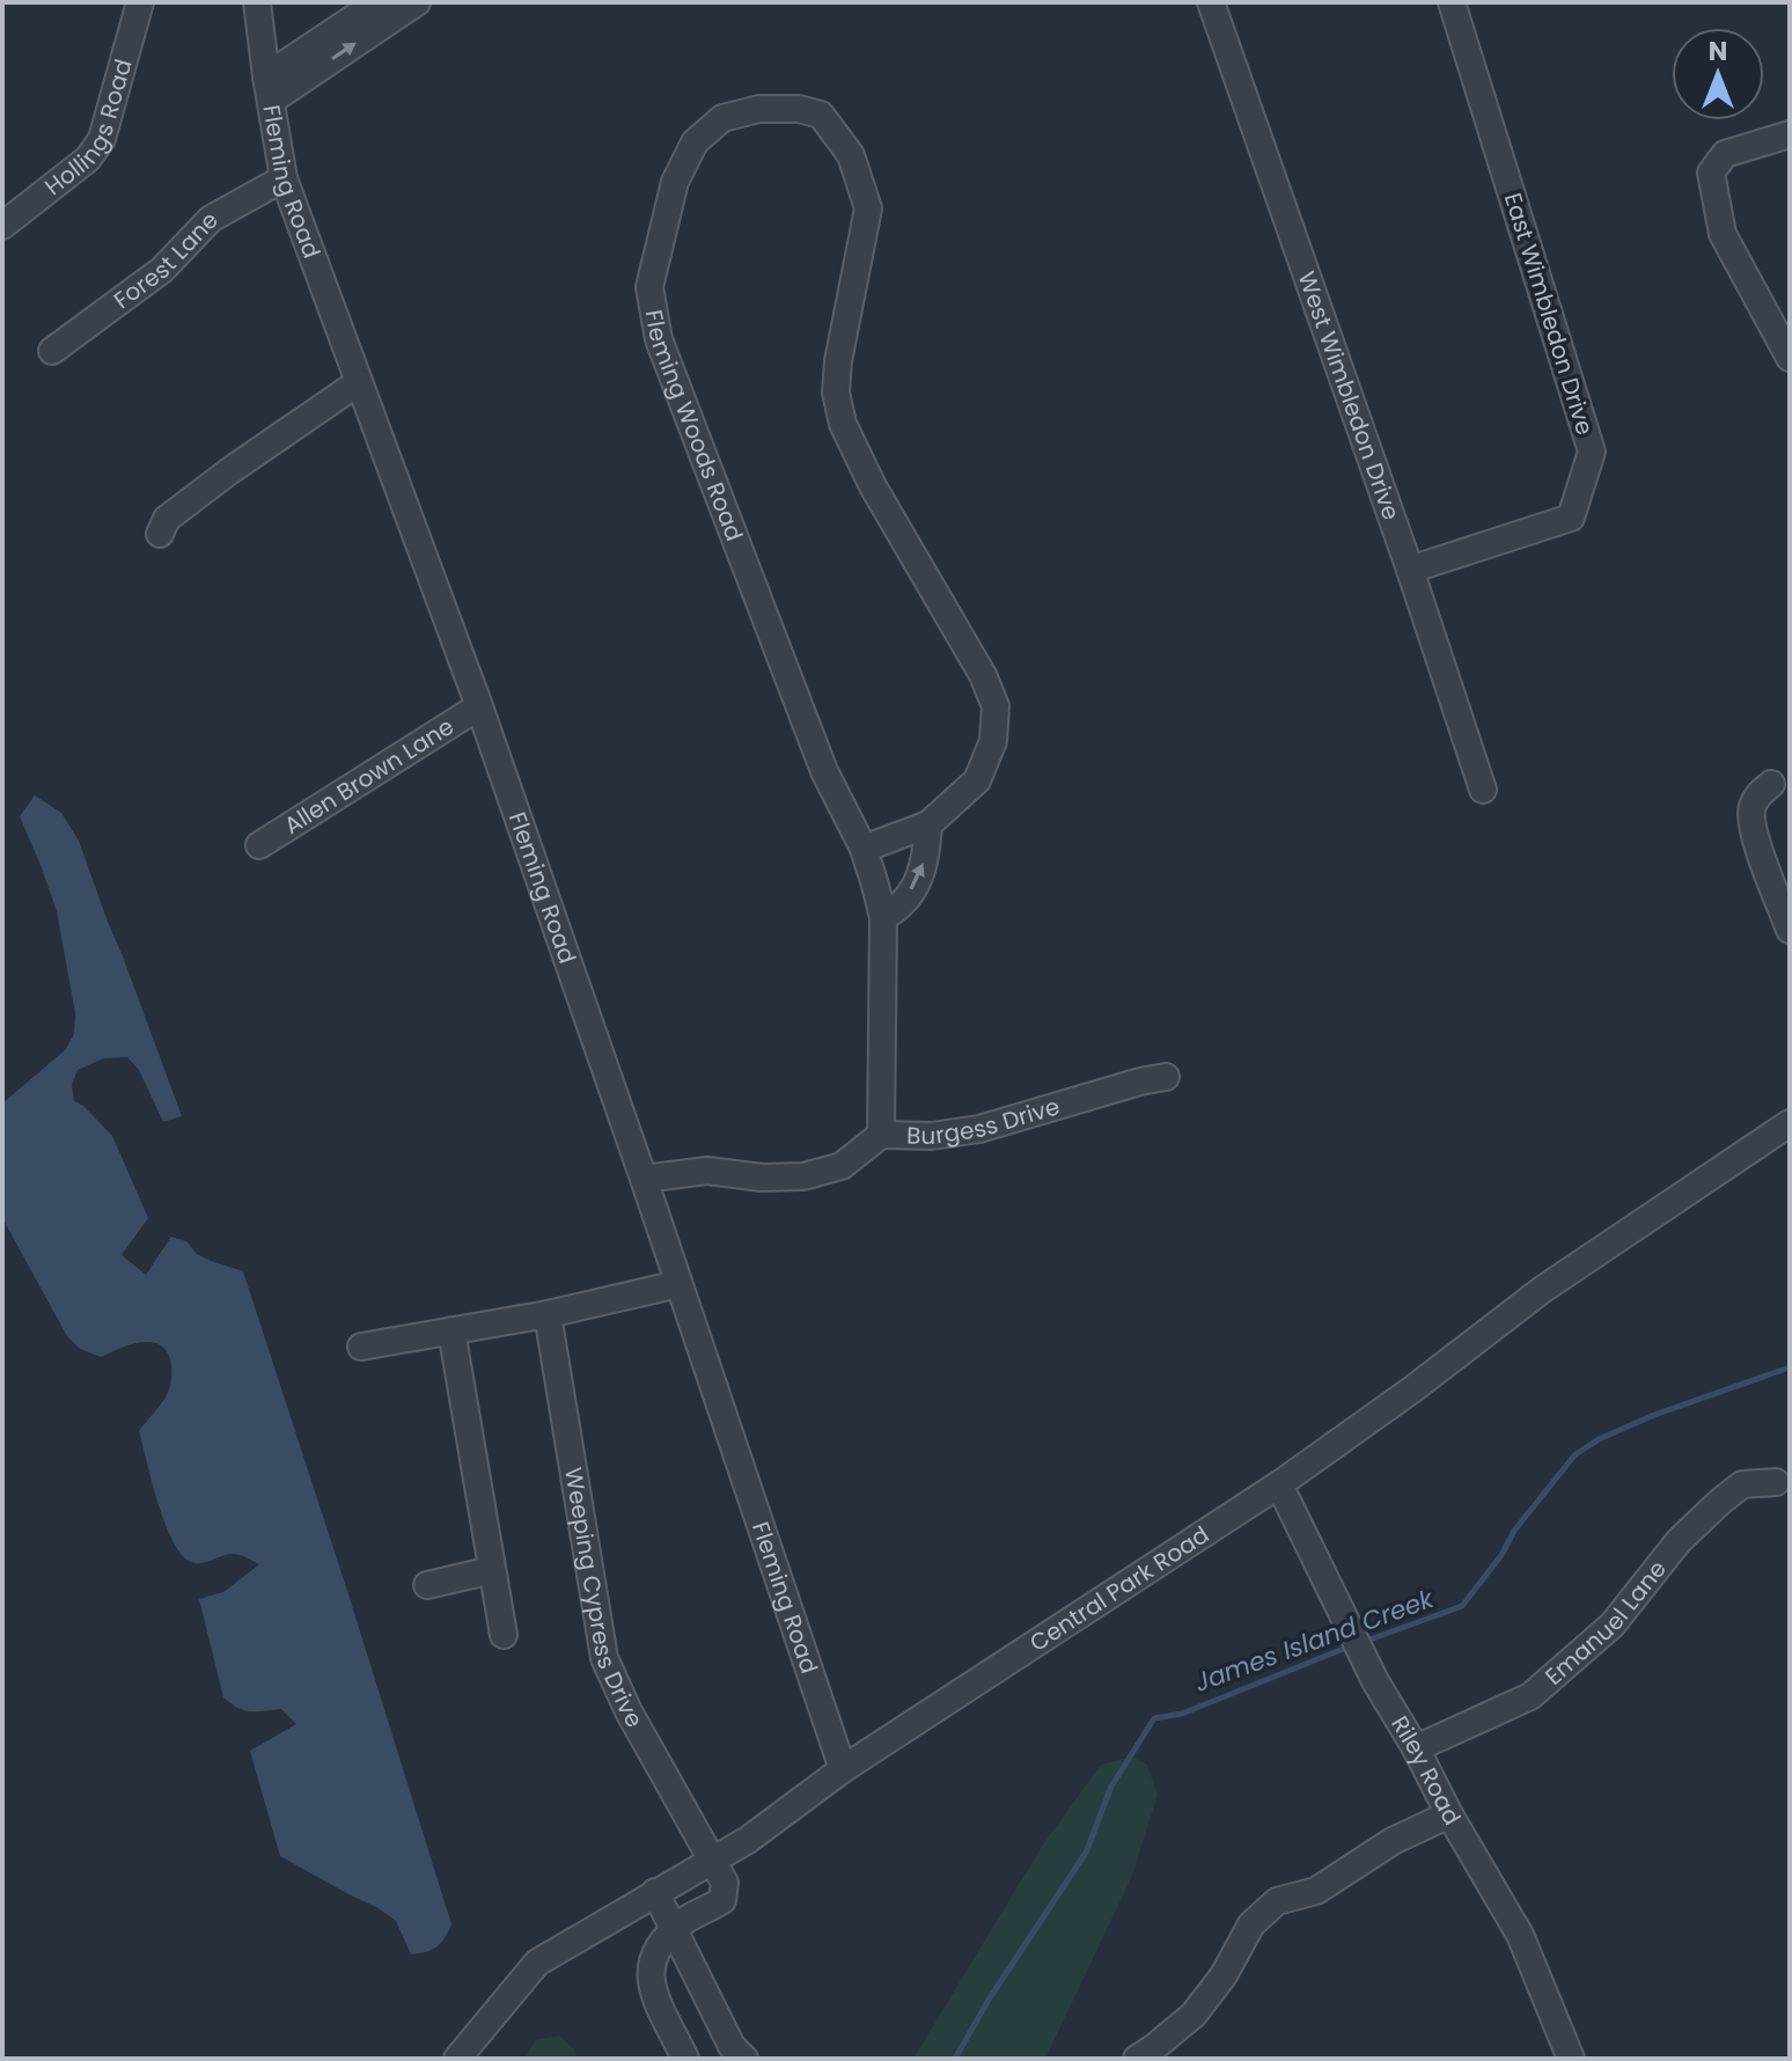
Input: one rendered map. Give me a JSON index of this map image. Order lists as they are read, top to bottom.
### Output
{
  "streets": {
    "street": [
      "Hollings Road",
      "Fleming Road",
      "Forest Lane",
      "East Wimbledon Drive",
      "West Wimbledon Drive",
      "Fleming Woods Road",
      "Allen Brown Lane",
      "Burgess Drive",
      "Central Park Road",
      "Weeping Cypress Drive",
      "Emanuel Lane",
      "Riley Road"
    ]
  },
  "crossings": [
    ["Fleming Road", "Forest Lane"],
    ["Fleming Road", "Allen Brown Lane"],
    ["Fleming Road", "Burgess Drive"],
    ["Fleming Road", "Central Park Road"],
    ["East Wimbledon Drive", "West Wimbledon Drive"],
    ["Fleming Woods Road", "Burgess Drive"],
    ["Central Park Road", "Weeping Cypress Drive"],
    ["Central Park Road", "Riley Road"],
    ["Emanuel Lane", "Riley Road"]
  ],
  "water": ["James Island Creek"],
  "north": "top"
}
